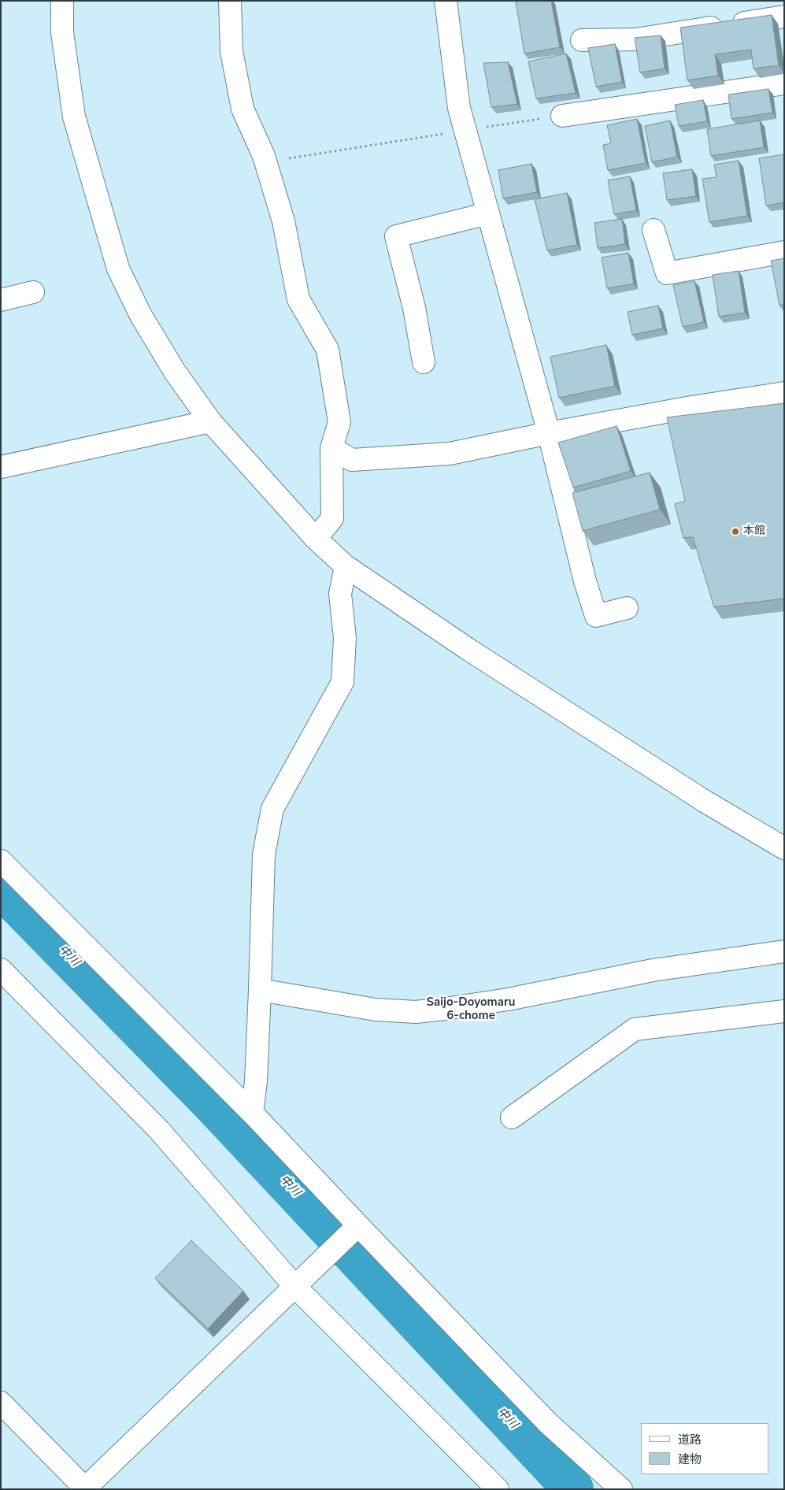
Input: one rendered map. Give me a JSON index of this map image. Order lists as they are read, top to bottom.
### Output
{
  "districts": ["Saijo-Doyomaru 6-chome"],
  "water": ["中川"],
  "places": ["本館"],
  "legend": ["道路", "建物"]
}
